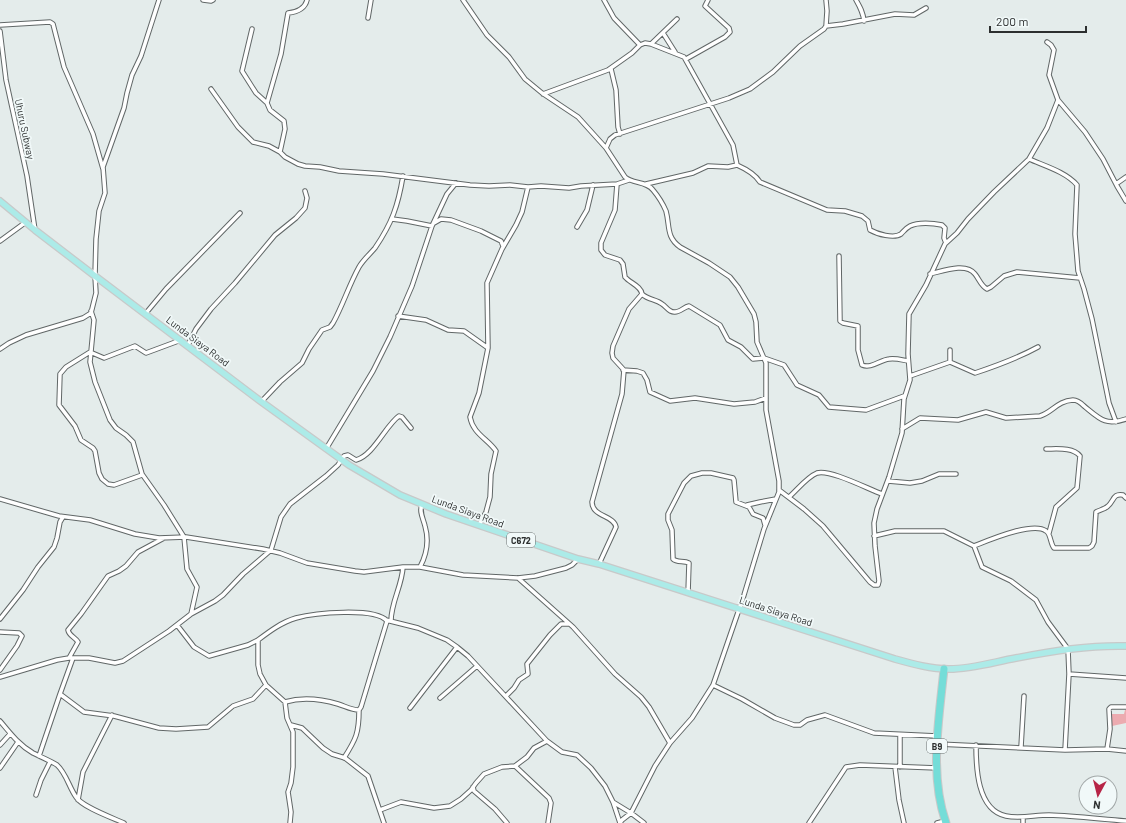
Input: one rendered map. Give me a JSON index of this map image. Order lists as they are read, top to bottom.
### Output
{
  "streets": {
    "highway": ["B9"],
    "main road": ["Lunda Siaya Road", "C672"],
    "street": ["Uhuru Subway"]
  },
  "crossings": [
    ["Uhuru Subway", "Lunda Siaya Road"],
    ["Lunda Siaya Road", "B9"]
  ],
  "scale_bar": "200 m",
  "north": "bottom"
}
